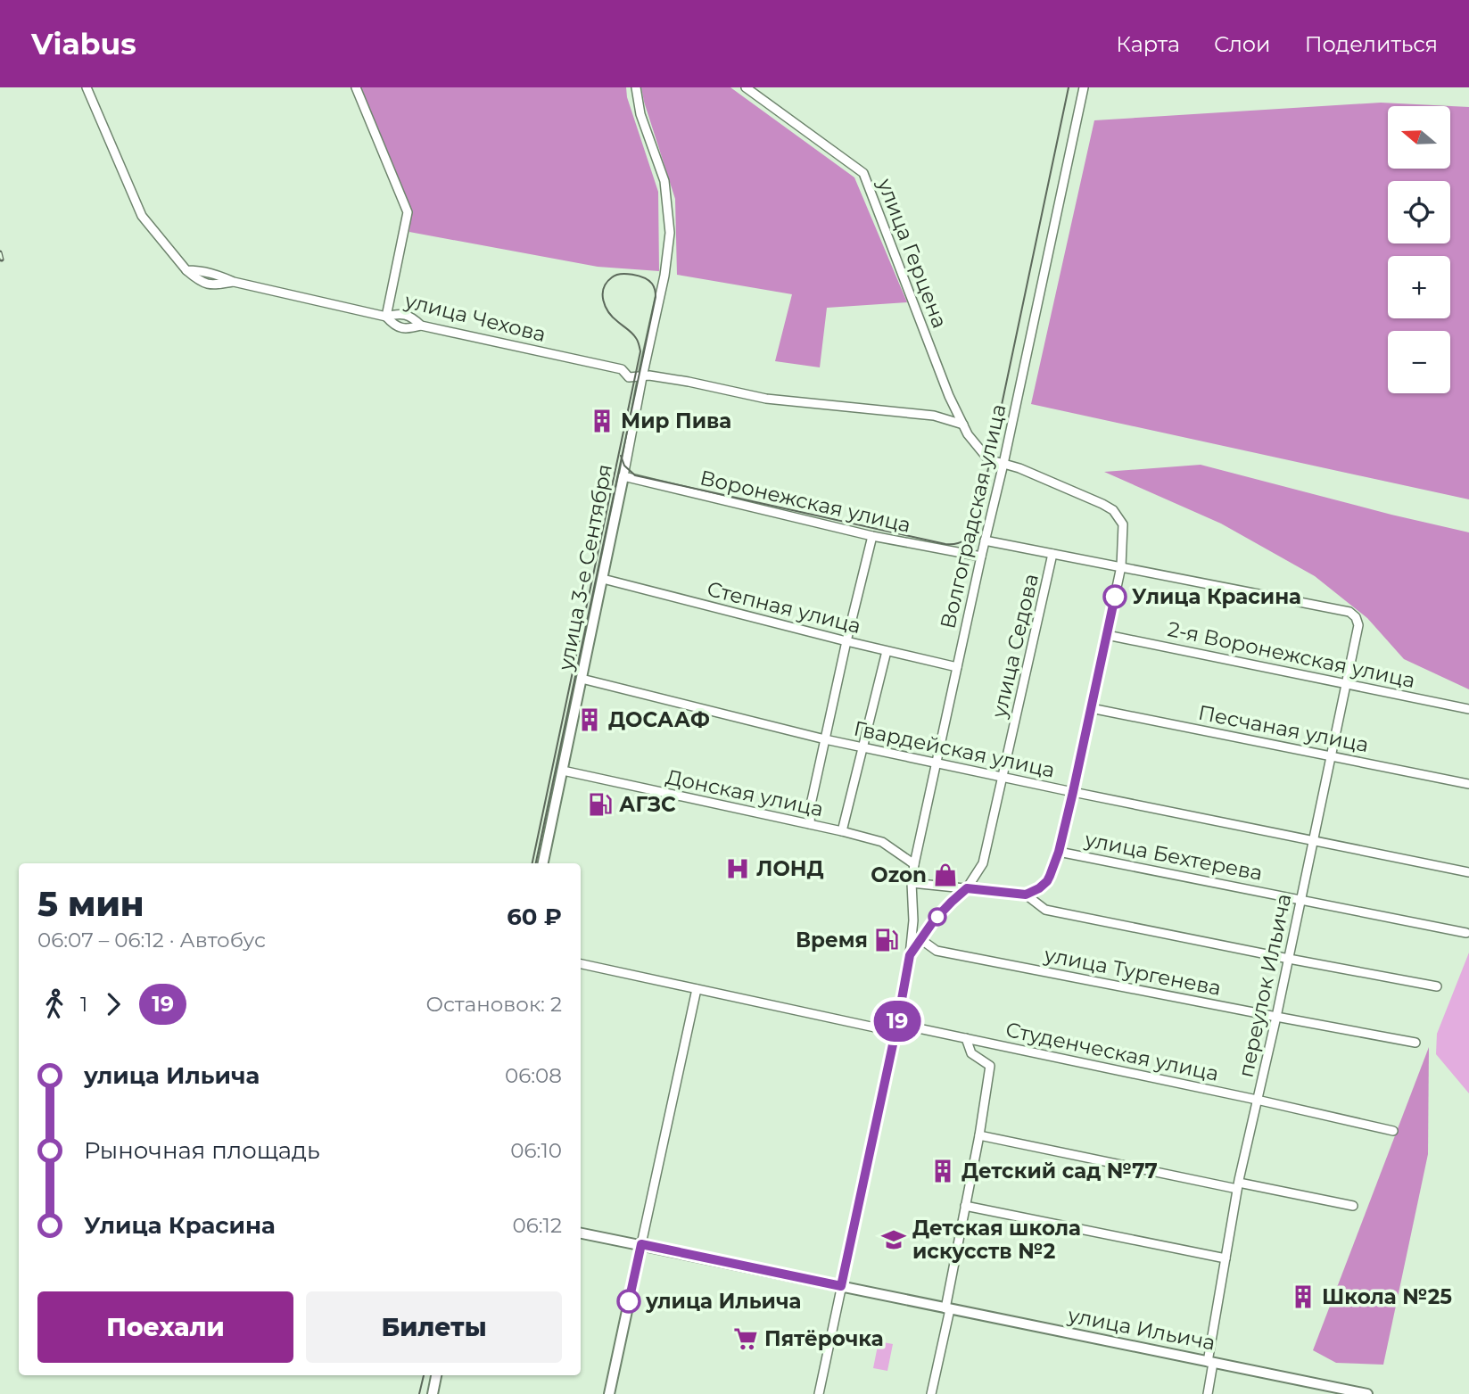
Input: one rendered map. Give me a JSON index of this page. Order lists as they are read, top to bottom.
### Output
{
  "streets": {
    "street": [
      "улица Герцена",
      "улица Чехова",
      "Воронежская улица",
      "Волгоградская улица",
      "улица 3-е Сентября",
      "Степная улица",
      "улица Седова",
      "2-я Воронежская улица",
      "Песчаная улица",
      "Гвардейская улица",
      "Донская улица",
      "улица Бехтерева",
      "улица Тургенева",
      "переулок Ильича",
      "Студенческая улица",
      "улица Ильича"
    ]
  },
  "crossings": [
    ["улица Герцена", "улица Чехова"],
    ["улица Герцена", "Волгоградская улица"],
    ["улица Чехова", "улица 3-е Сентября"],
    ["Воронежская улица", "Волгоградская улица"],
    ["Воронежская улица", "улица 3-е Сентября"],
    ["Волгоградская улица", "Степная улица"],
    ["Волгоградская улица", "улица Седова"],
    ["Волгоградская улица", "Гвардейская улица"],
    ["Волгоградская улица", "Донская улица"],
    ["Волгоградская улица", "улица Тургенева"],
    ["Волгоградская улица", "Студенческая улица"],
    ["Волгоградская улица", "улица Ильича"],
    ["улица 3-е Сентября", "Степная улица"],
    ["улица 3-е Сентября", "Гвардейская улица"],
    ["улица 3-е Сентября", "Донская улица"],
    ["улица Седова", "Гвардейская улица"],
    ["2-я Воронежская улица", "переулок Ильича"],
    ["Песчаная улица", "переулок Ильича"],
    ["Гвардейская улица", "переулок Ильича"],
    ["улица Бехтерева", "переулок Ильича"],
    ["улица Тургенева", "переулок Ильича"],
    ["переулок Ильича", "Студенческая улица"],
    ["переулок Ильича", "улица Ильича"]
  ],
  "places": {
    "building": [
      "Мир Пива",
      "ДОСААФ",
      "Детский сад №77",
      "Школа №25"
    ],
    "other": ["Улица Красина", "улица Ильича"],
    "fuel station": ["АГЗС", "Время"],
    "hospital": ["ЛОНД"],
    "shop": ["Ozon"],
    "school or university": ["Детская школа искусств №2"],
    "supermarket": ["Пятёрочка"]
  },
  "lines": ["bus line 19"],
  "north": "left",
  "page": {
    "header": "Viabus",
    "nav": ["Карта", "Слои", "Поделиться"],
    "on_map": "19",
    "map_buttons": ["+", "−"],
    "heading": ["5 мин", "06:07 – 06:12 · Автобус", "60 ₽"],
    "legs": ["1", "19", "Остановок: 2"],
    "list": [
      {
        "name": "улица Ильича",
        "value": "06:08"
      },
      {
        "name": "Рыночная площадь",
        "value": "06:10"
      },
      {
        "name": "Улица Красина",
        "value": "06:12"
      }
    ],
    "buttons": ["Поехали", "Билеты"]
  }
}
